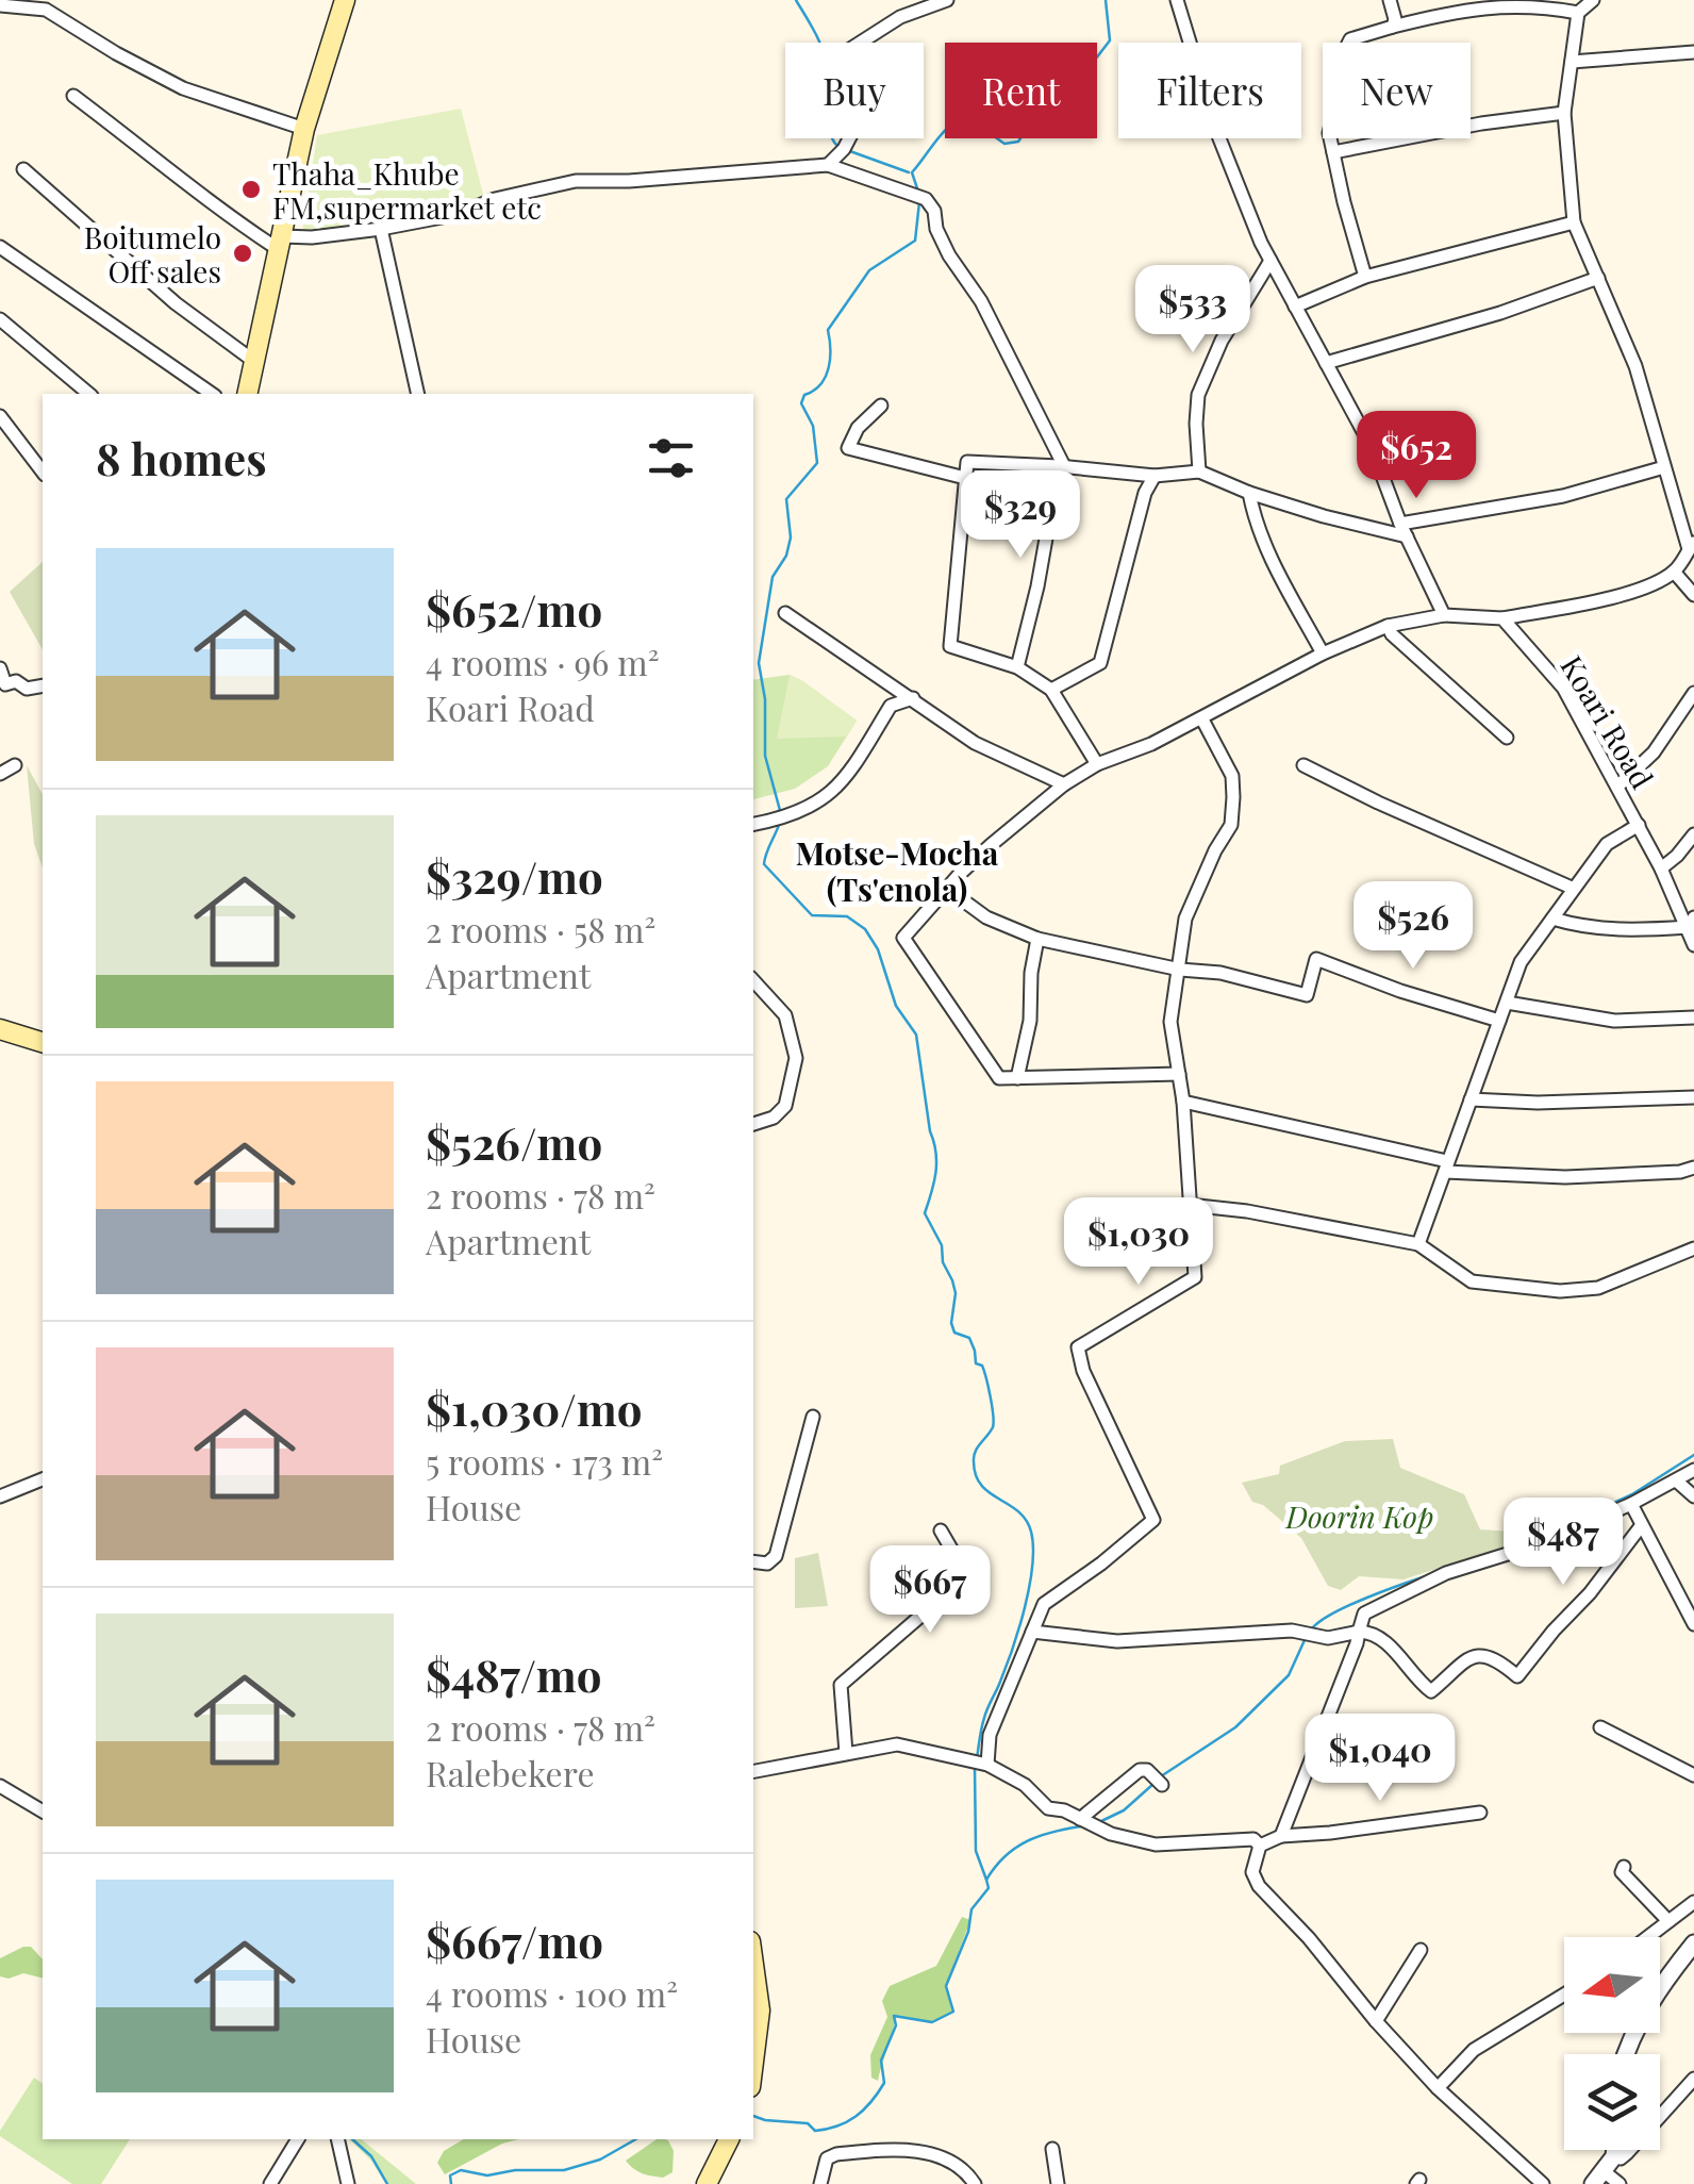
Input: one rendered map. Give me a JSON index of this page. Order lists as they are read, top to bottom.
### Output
{
  "streets": {
    "street": ["Koari Road"]
  },
  "districts": ["Motse-Mocha (Ts'enola)"],
  "parks": ["Doorin Kop"],
  "places": ["Thaha_Khube FM,supermarket etc", "Boitumelo Off sales"],
  "north": "left",
  "page": {
    "chip": [
      "Buy",
      "Rent",
      "Filters",
      "New"
    ],
    "price": [
      "$533",
      "$652",
      "$329",
      "$526",
      "$1,030",
      "$487",
      "$667",
      "$1,040"
    ],
    "heading": "8 homes",
    "list": [
      {
        "name": "$652/mo",
        "note": "4 rooms · 96 m² · Koari Road"
      },
      {
        "name": "$329/mo",
        "note": "2 rooms · 58 m² · Apartment"
      },
      {
        "name": "$526/mo",
        "note": "2 rooms · 78 m² · Apartment"
      },
      {
        "name": "$1,030/mo",
        "note": "5 rooms · 173 m² · House"
      },
      {
        "name": "$487/mo",
        "note": "2 rooms · 78 m² · Ralebekere"
      },
      {
        "name": "$667/mo",
        "note": "4 rooms · 100 m² · House"
      }
    ]
  }
}
